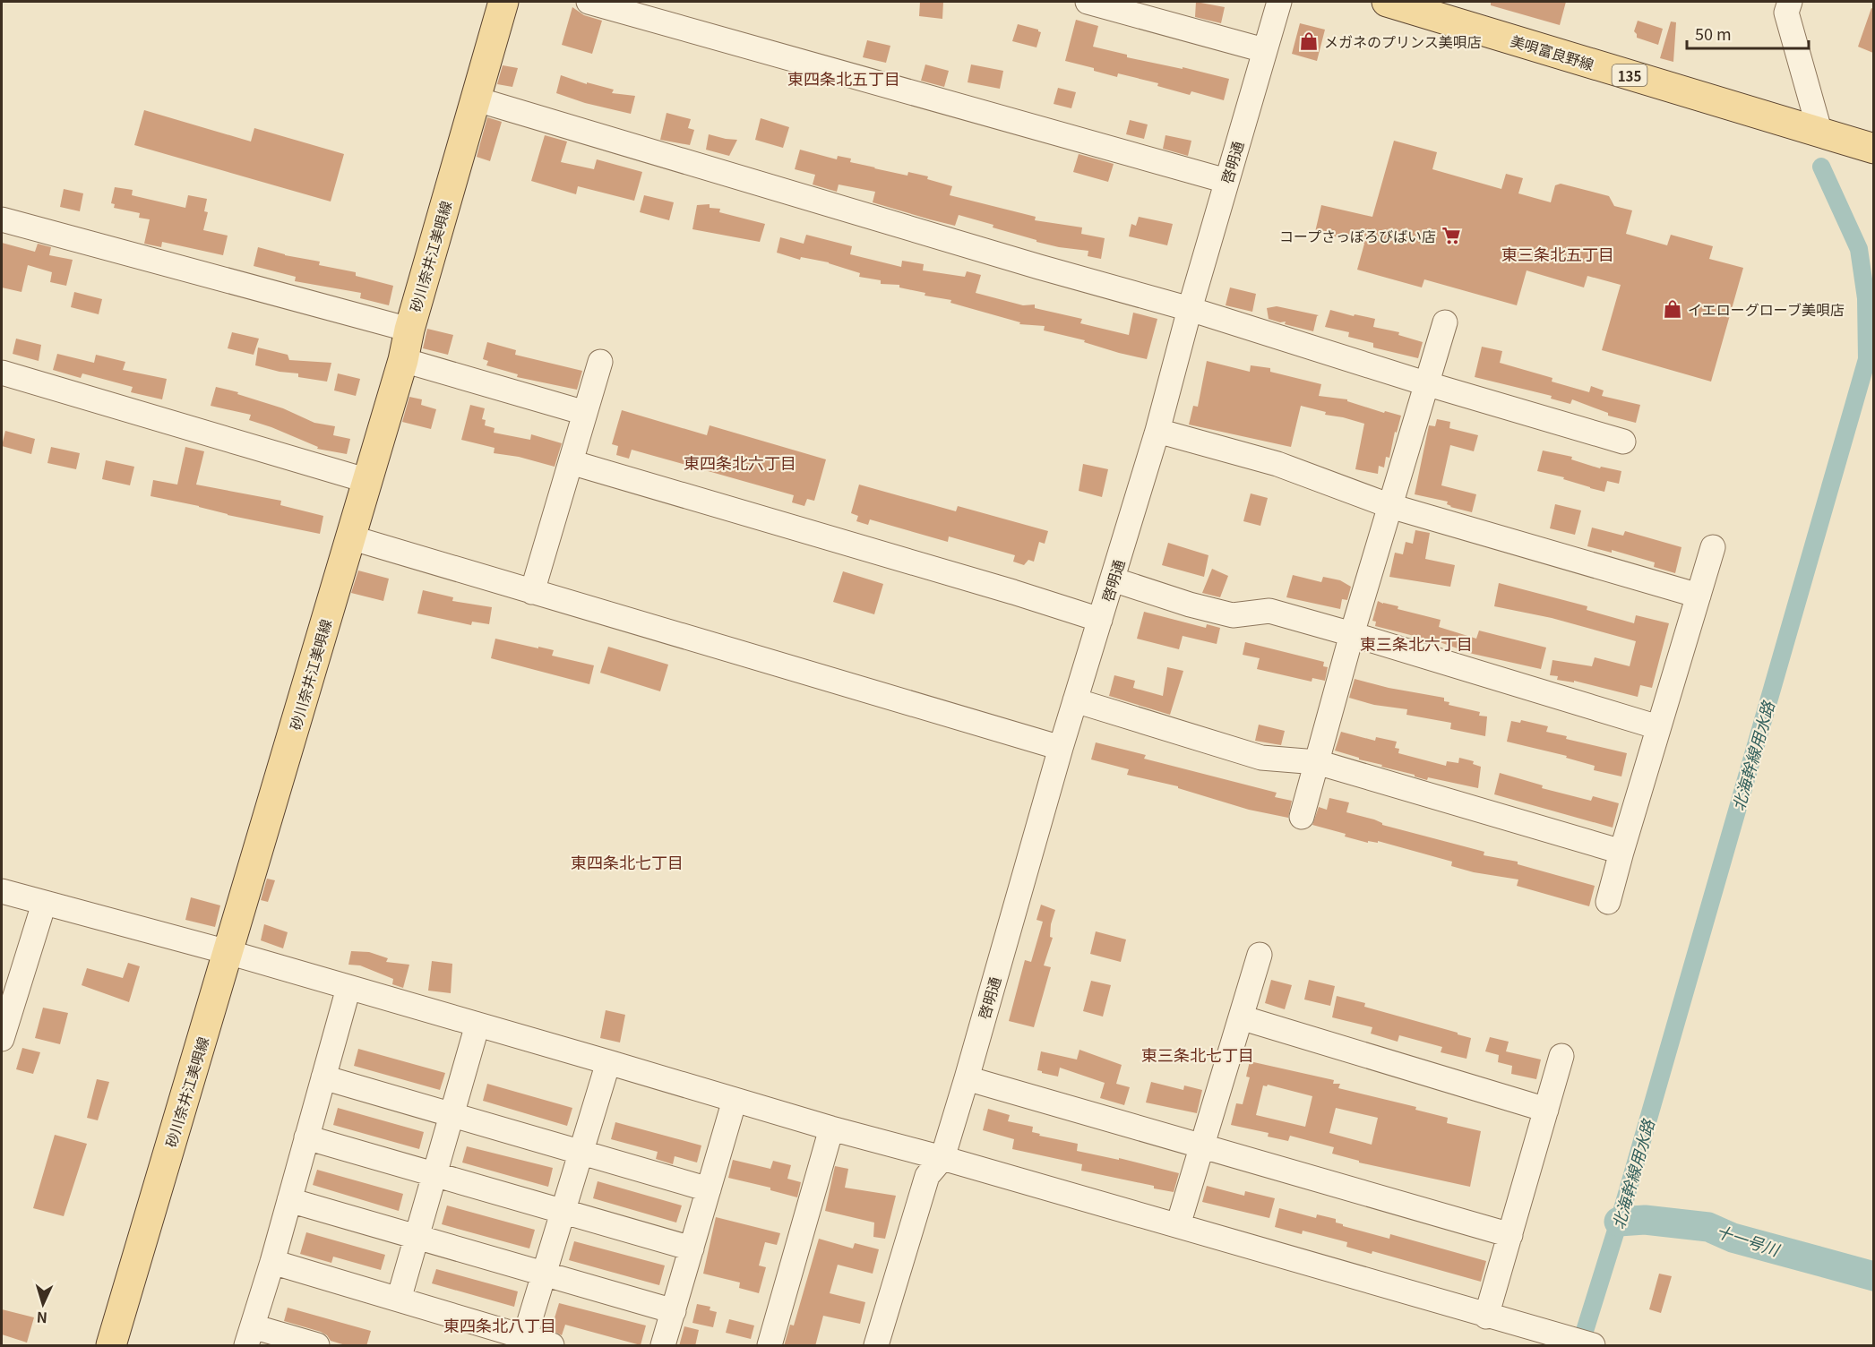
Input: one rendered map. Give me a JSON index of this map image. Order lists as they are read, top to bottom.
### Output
{
  "streets": {
    "main road": ["美唄富良野線", "135", "砂川奈井江美唄線"],
    "street": ["啓明通"]
  },
  "districts": [
    "東四条北五丁目",
    "東三条北五丁目",
    "東四条北六丁目",
    "東三条北六丁目",
    "東四条北七丁目",
    "東三条北七丁目",
    "東四条北八丁目"
  ],
  "water": ["北海幹線用水路", "十一号川"],
  "places": {
    "shop": ["メガネのプリンス美唄店", "イエローグローブ美唄店"],
    "supermarket": ["コープさっぽろびばい店"]
  },
  "scale_bar": "50 m",
  "north": "bottom"
}
